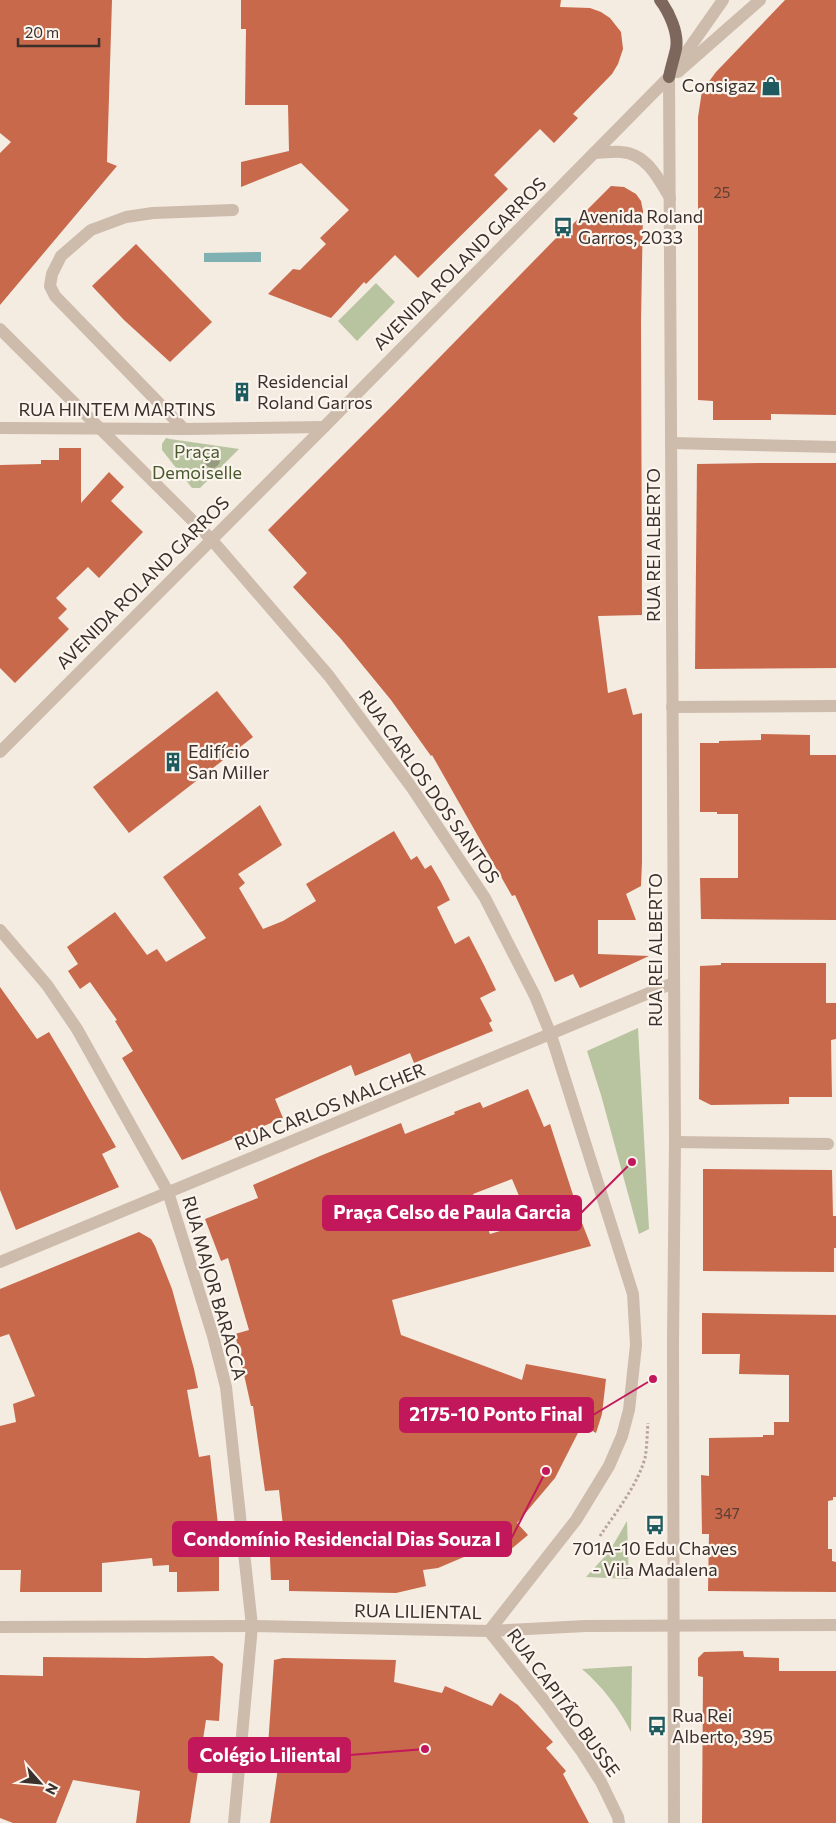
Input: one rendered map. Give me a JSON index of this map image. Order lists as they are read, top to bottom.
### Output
{
  "streets": {
    "street": [
      "AVENIDA ROLAND GARROS",
      "RUA HINTEM MARTINS",
      "RUA REI ALBERTO",
      "RUA CARLOS DOS SANTOS",
      "RUA CARLOS MALCHER",
      "RUA MAJOR BARACCA",
      "RUA LILIENTAL",
      "RUA CAPITÃO BUSSE"
    ]
  },
  "crossings": [
    ["AVENIDA ROLAND GARROS", "RUA HINTEM MARTINS"],
    ["AVENIDA ROLAND GARROS", "RUA REI ALBERTO"],
    ["AVENIDA ROLAND GARROS", "RUA CARLOS DOS SANTOS"],
    ["RUA HINTEM MARTINS", "RUA CARLOS DOS SANTOS"],
    ["RUA REI ALBERTO", "RUA CARLOS MALCHER"],
    ["RUA REI ALBERTO", "RUA LILIENTAL"],
    ["RUA CARLOS DOS SANTOS", "RUA CARLOS MALCHER"],
    ["RUA CARLOS DOS SANTOS", "RUA LILIENTAL"],
    ["RUA CARLOS DOS SANTOS", "RUA CAPITÃO BUSSE"],
    ["RUA CARLOS MALCHER", "RUA MAJOR BARACCA"],
    ["RUA MAJOR BARACCA", "RUA LILIENTAL"],
    ["RUA LILIENTAL", "RUA CAPITÃO BUSSE"]
  ],
  "parks": ["Praça Demoiselle"],
  "places": {
    "shop": ["Consigaz"],
    "bus stop": ["Avenida Roland Garros, 2033", "701A-10 Edu Chaves - Vila Madalena", "Rua Rei Alberto, 395"],
    "building": ["Residencial Roland Garros", "Edifício San Miller"],
    "other": [
      "Praça Celso de Paula Garcia",
      "2175-10 Ponto Final",
      "Condomínio Residencial Dias Souza I",
      "Colégio Liliental"
    ]
  },
  "house_numbers": ["25", "347"],
  "scale_bar": "20 m",
  "north": "bottom right"
}
